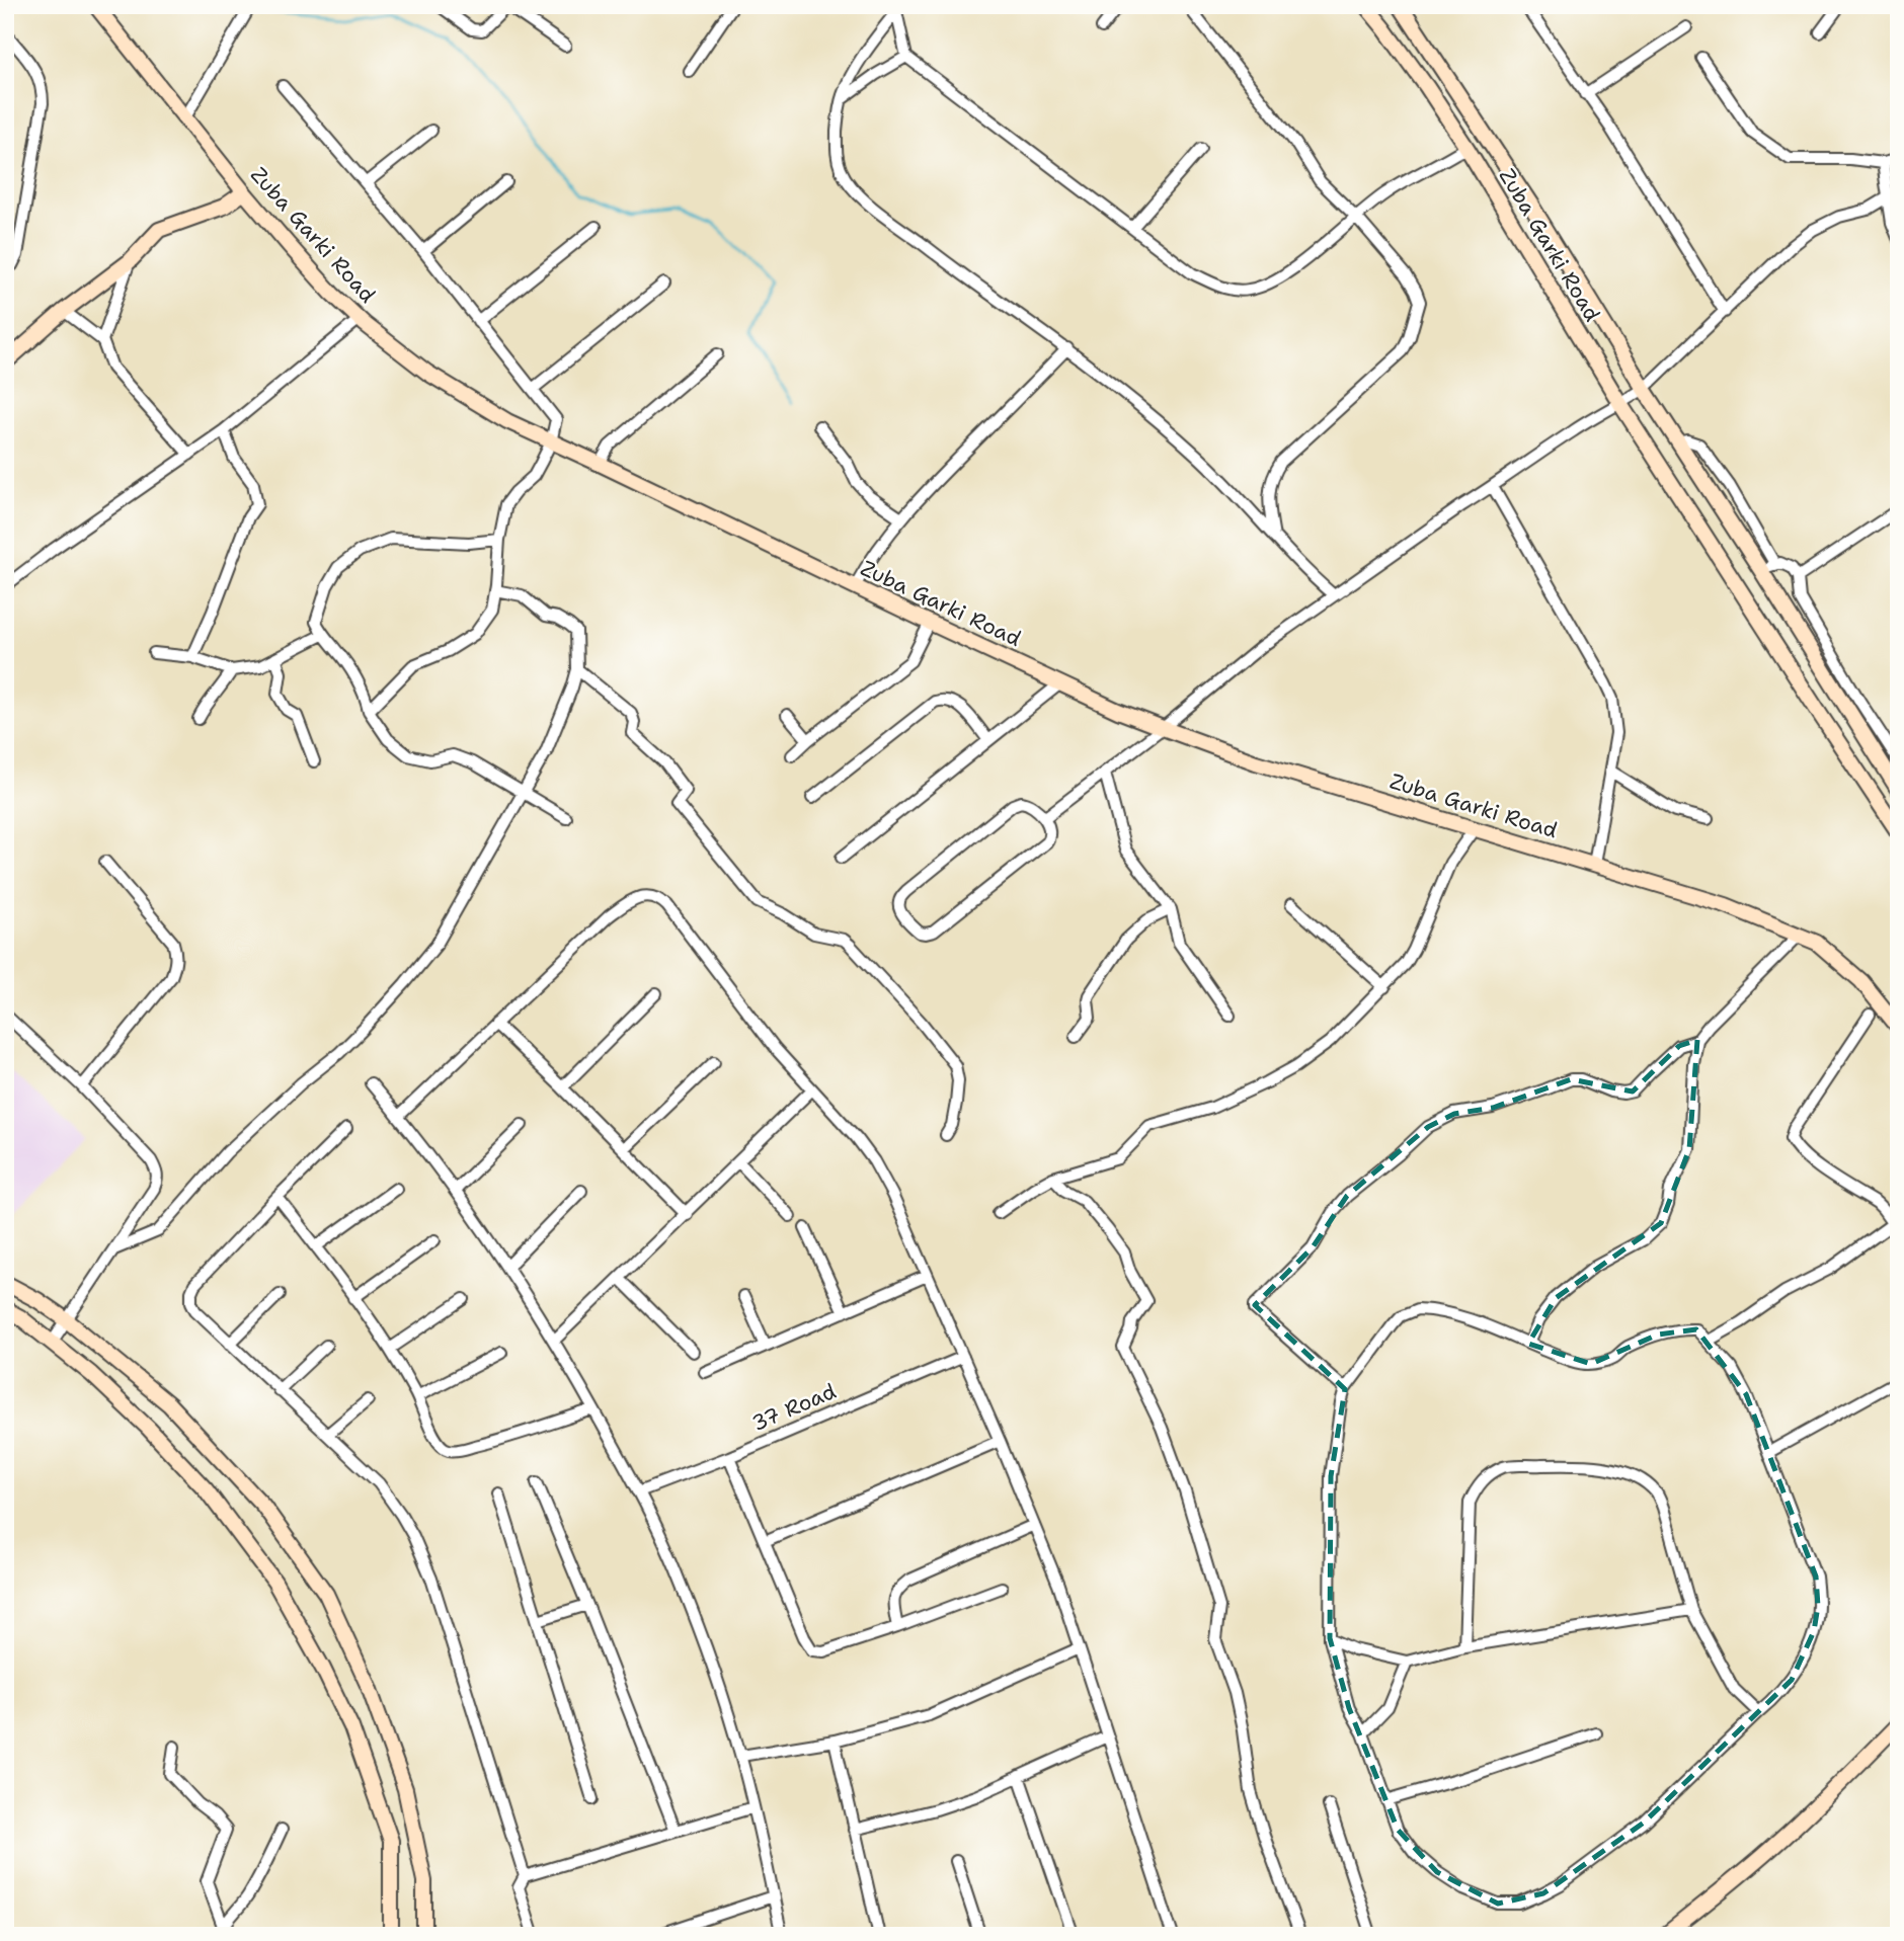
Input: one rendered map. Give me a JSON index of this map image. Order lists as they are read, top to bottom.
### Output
{
  "streets": {
    "main road": ["Zuba Garki Road"],
    "street": ["37 Road"]
  }
}
